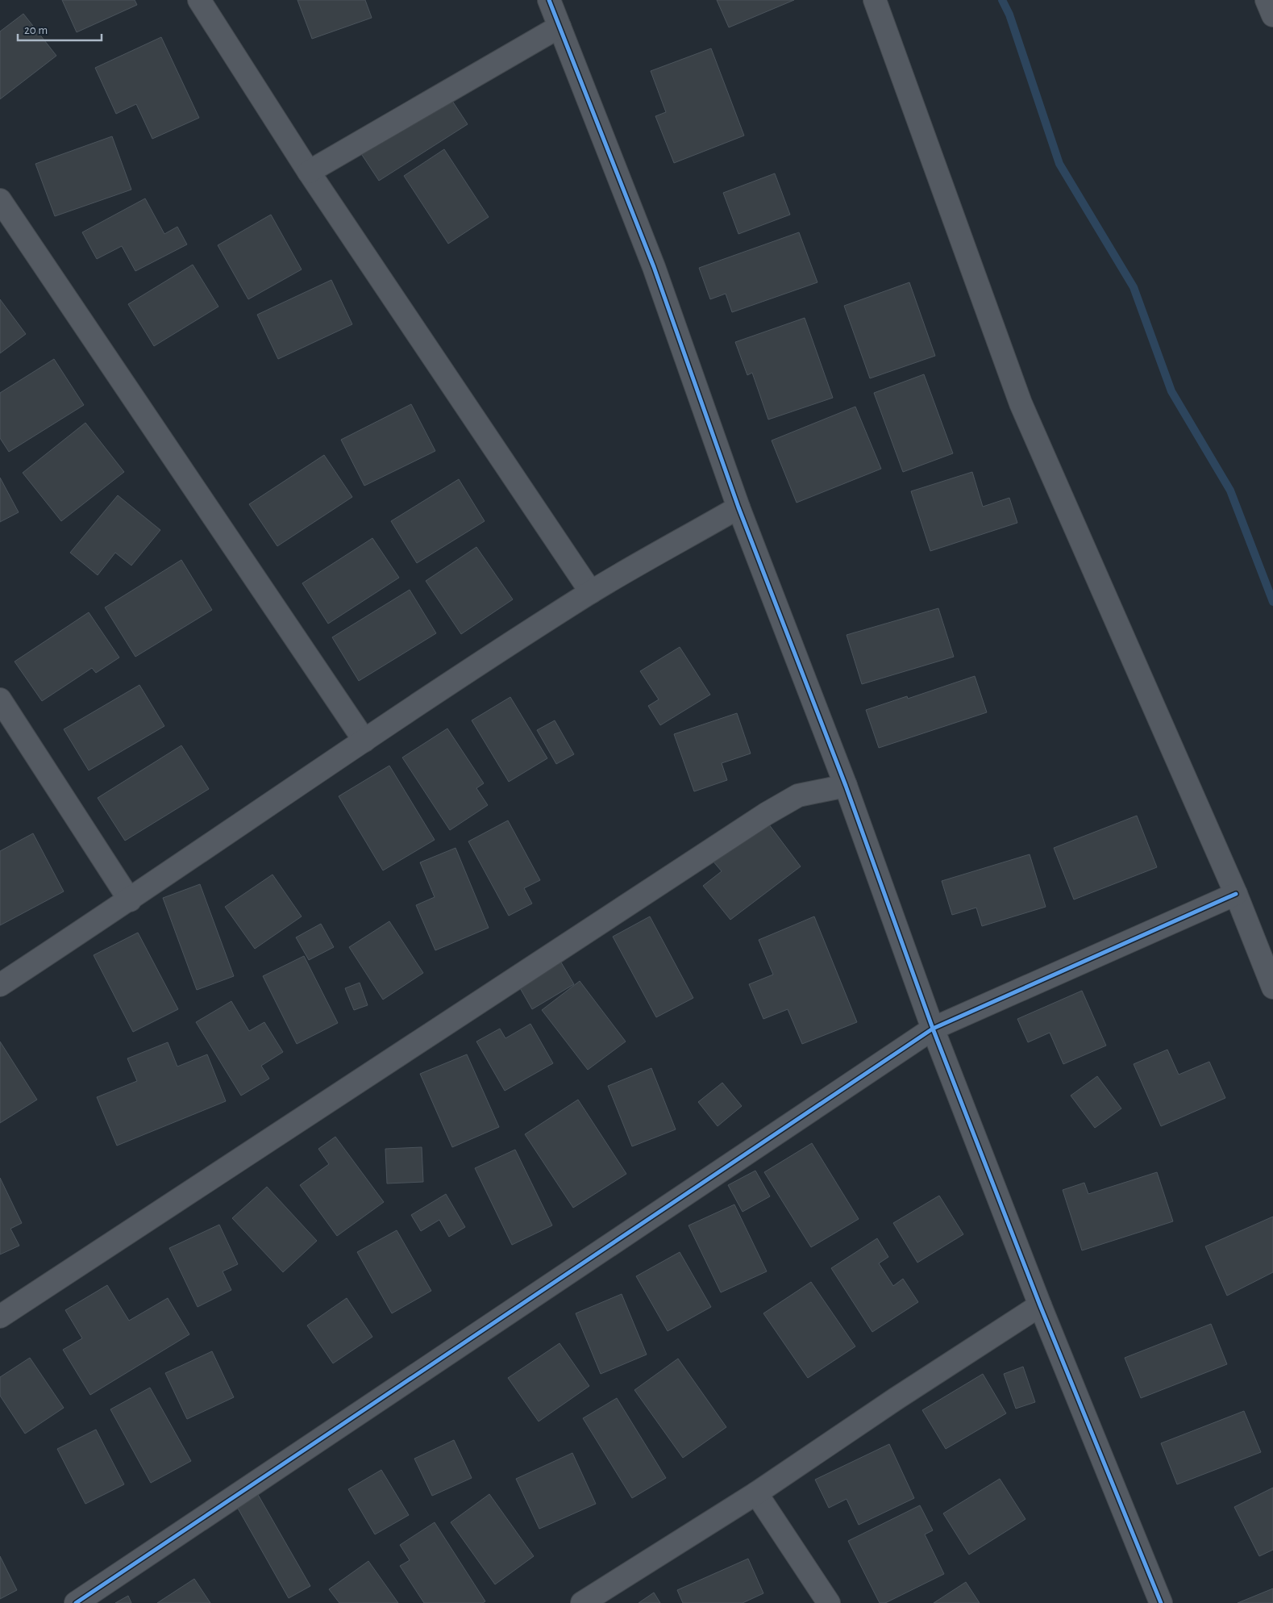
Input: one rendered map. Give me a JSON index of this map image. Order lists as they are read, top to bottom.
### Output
{
  "scale_bar": "20 m"
}
